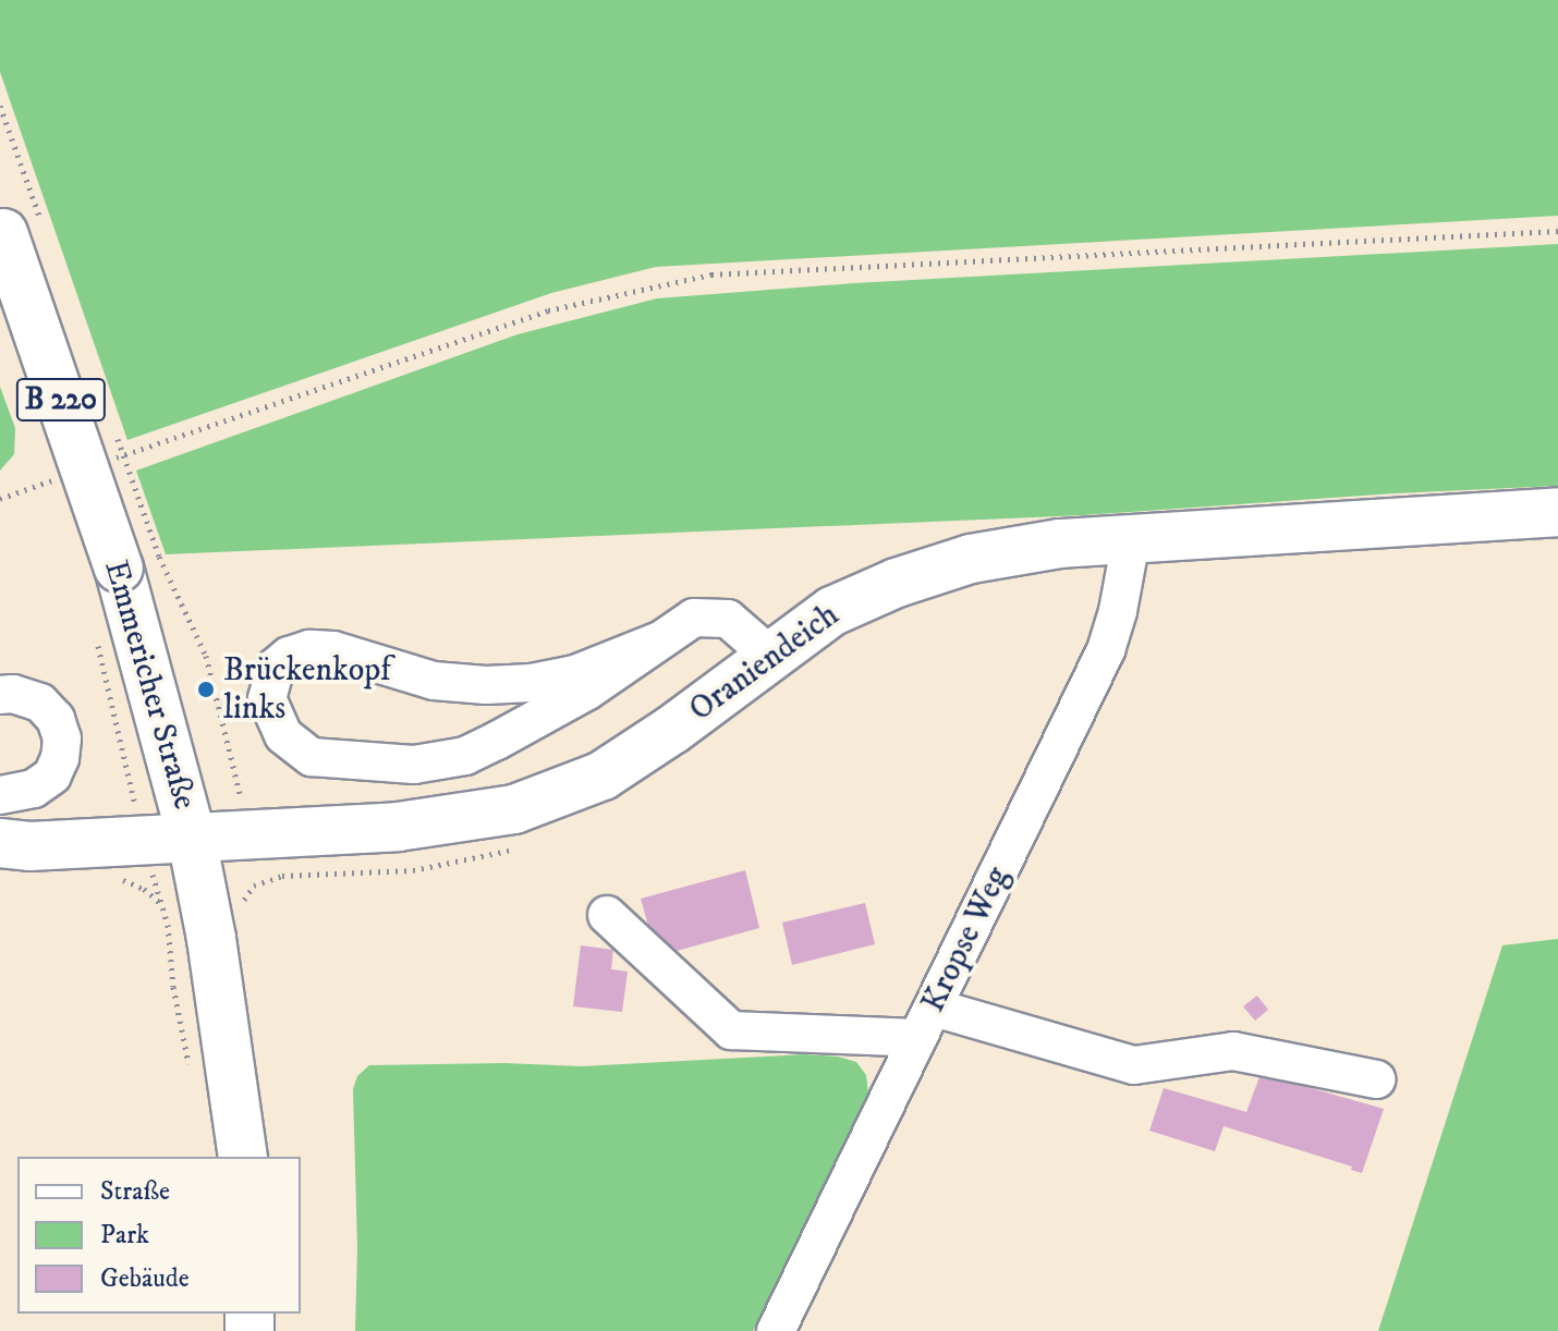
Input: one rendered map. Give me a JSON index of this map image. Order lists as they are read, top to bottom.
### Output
{
  "streets": {
    "main road": ["B 220", "Oraniendeich", "Emmericher Straße"],
    "street": ["Kropse Weg"]
  },
  "crossings": [
    ["Oraniendeich", "Emmericher Straße"],
    ["Oraniendeich", "Kropse Weg"]
  ],
  "places": ["Brückenkopf links"],
  "legend": ["Straße", "Park", "Gebäude"]
}
